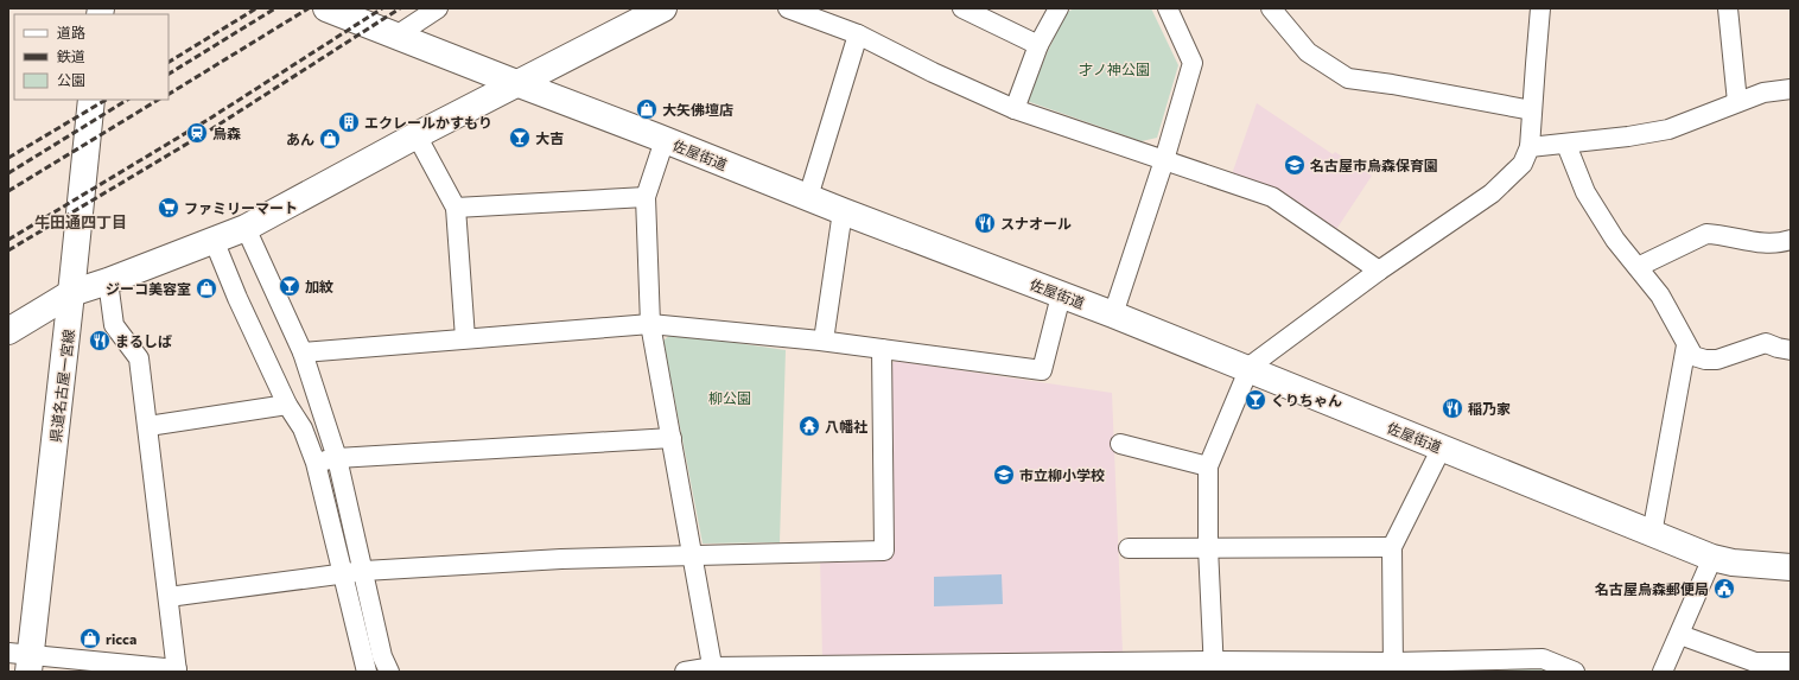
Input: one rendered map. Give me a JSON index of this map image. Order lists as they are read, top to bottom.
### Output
{
  "streets": {
    "street": ["佐屋街道", "県道名古屋一宮線"]
  },
  "districts": ["牛田通四丁目"],
  "parks": ["才ノ神公園", "柳公園"],
  "places": {
    "shop": [
      "大矢佛壇店",
      "あん",
      "ジーコ美容室",
      "ricca"
    ],
    "building": ["エクレールかすもり"],
    "station": ["烏森"],
    "bar": ["大吉", "加紋", "くりちゃん"],
    "school or university": ["名古屋市烏森保育園", "市立柳小学校"],
    "supermarket": ["ファミリーマート"],
    "restaurant": ["スナオール", "まるしば", "稲乃家"],
    "temple": ["八幡社"],
    "public building": ["名古屋烏森郵便局"]
  },
  "legend": ["道路", "鉄道", "公園"]
}
